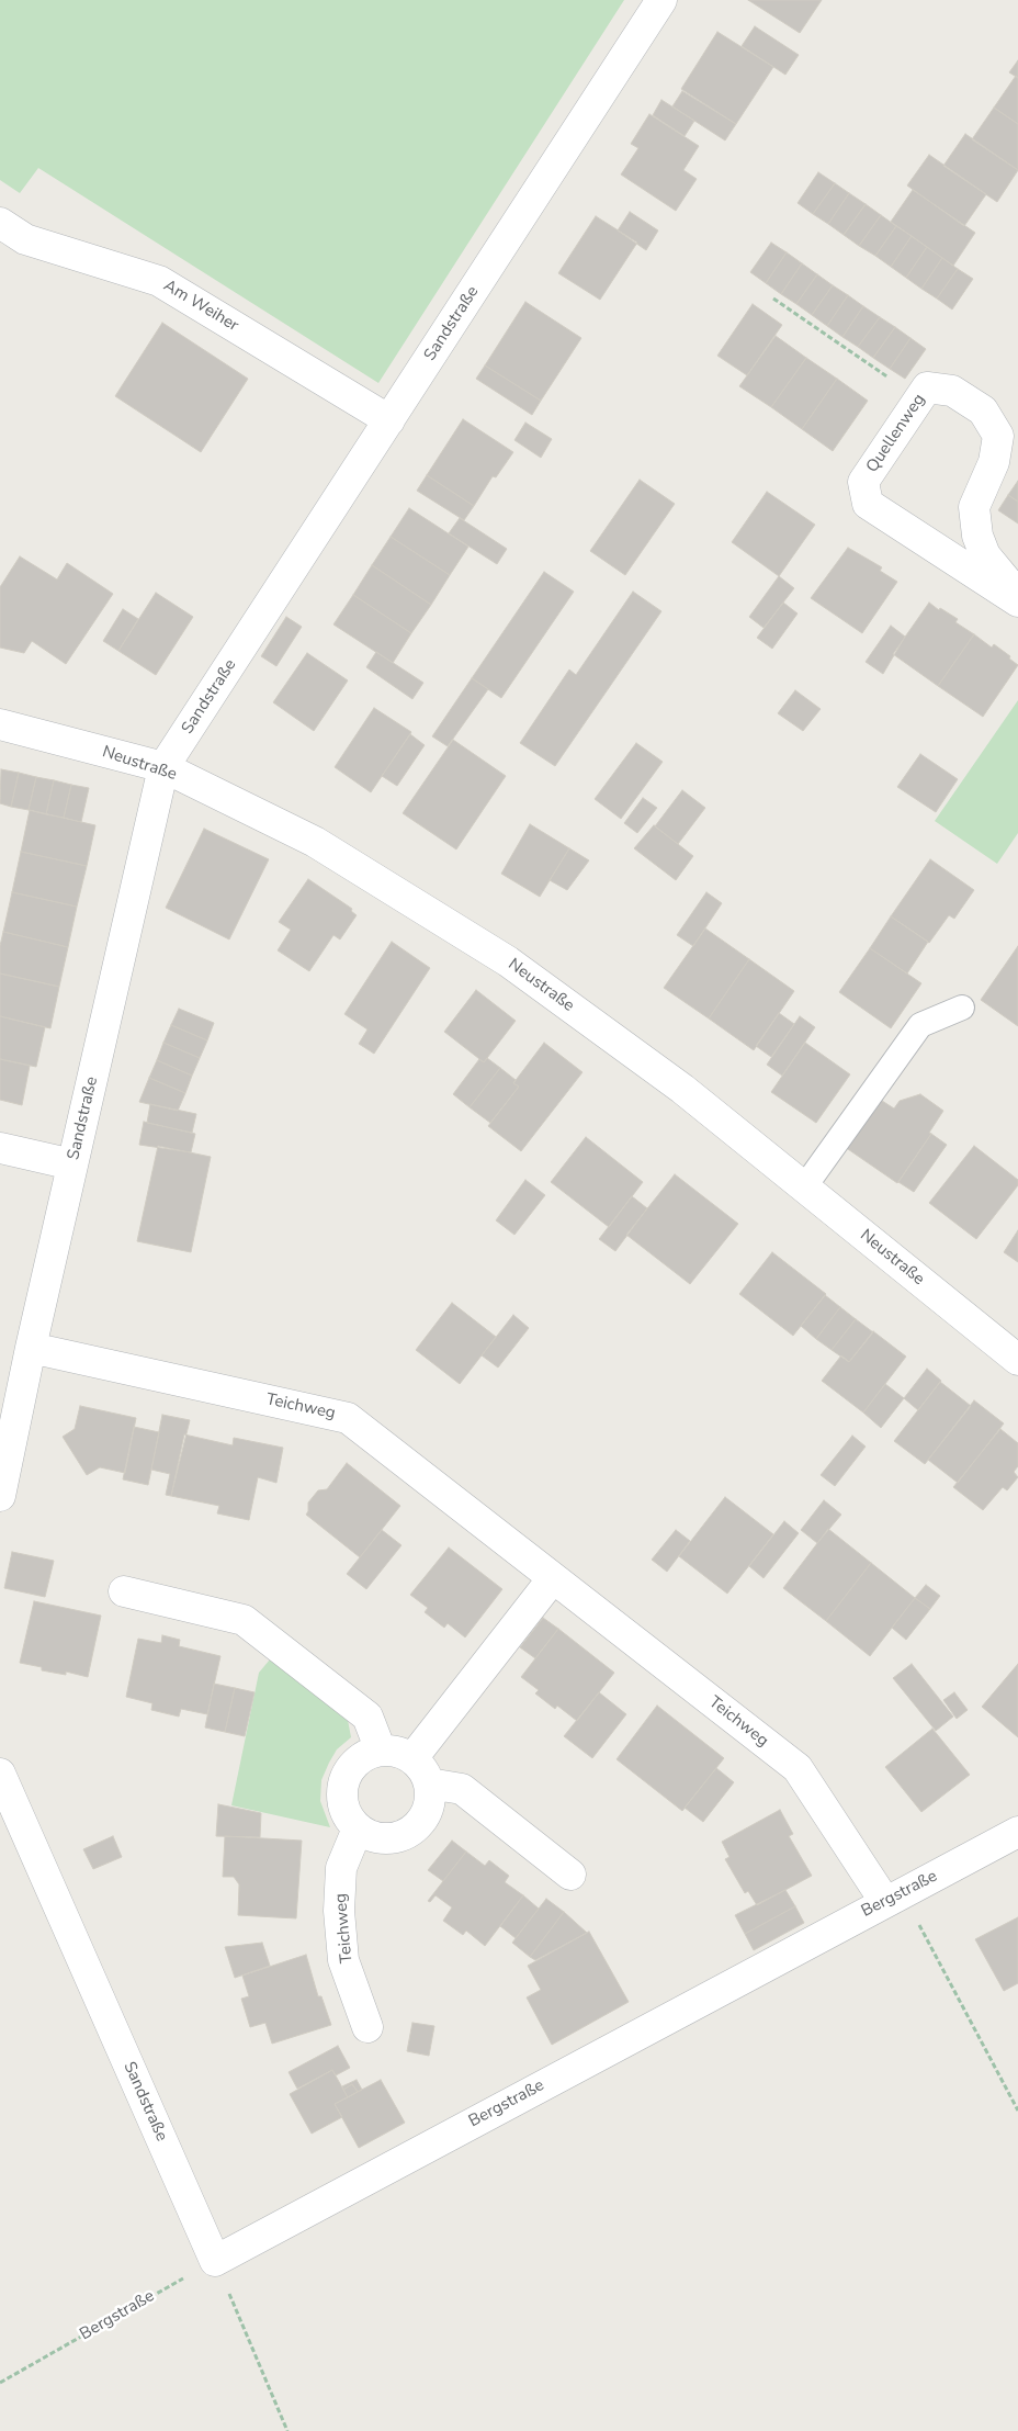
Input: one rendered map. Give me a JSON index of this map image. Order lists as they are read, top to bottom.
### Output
{
  "streets": {
    "street": [
      "Am Weiher",
      "Sandstraße",
      "Quellenweg",
      "Neustraße",
      "Teichweg",
      "Bergstraße"
    ]
  },
  "crossings": [
    ["Am Weiher", "Sandstraße"],
    ["Sandstraße", "Neustraße"],
    ["Sandstraße", "Teichweg"],
    ["Sandstraße", "Bergstraße"],
    ["Teichweg", "Bergstraße"]
  ]
}
